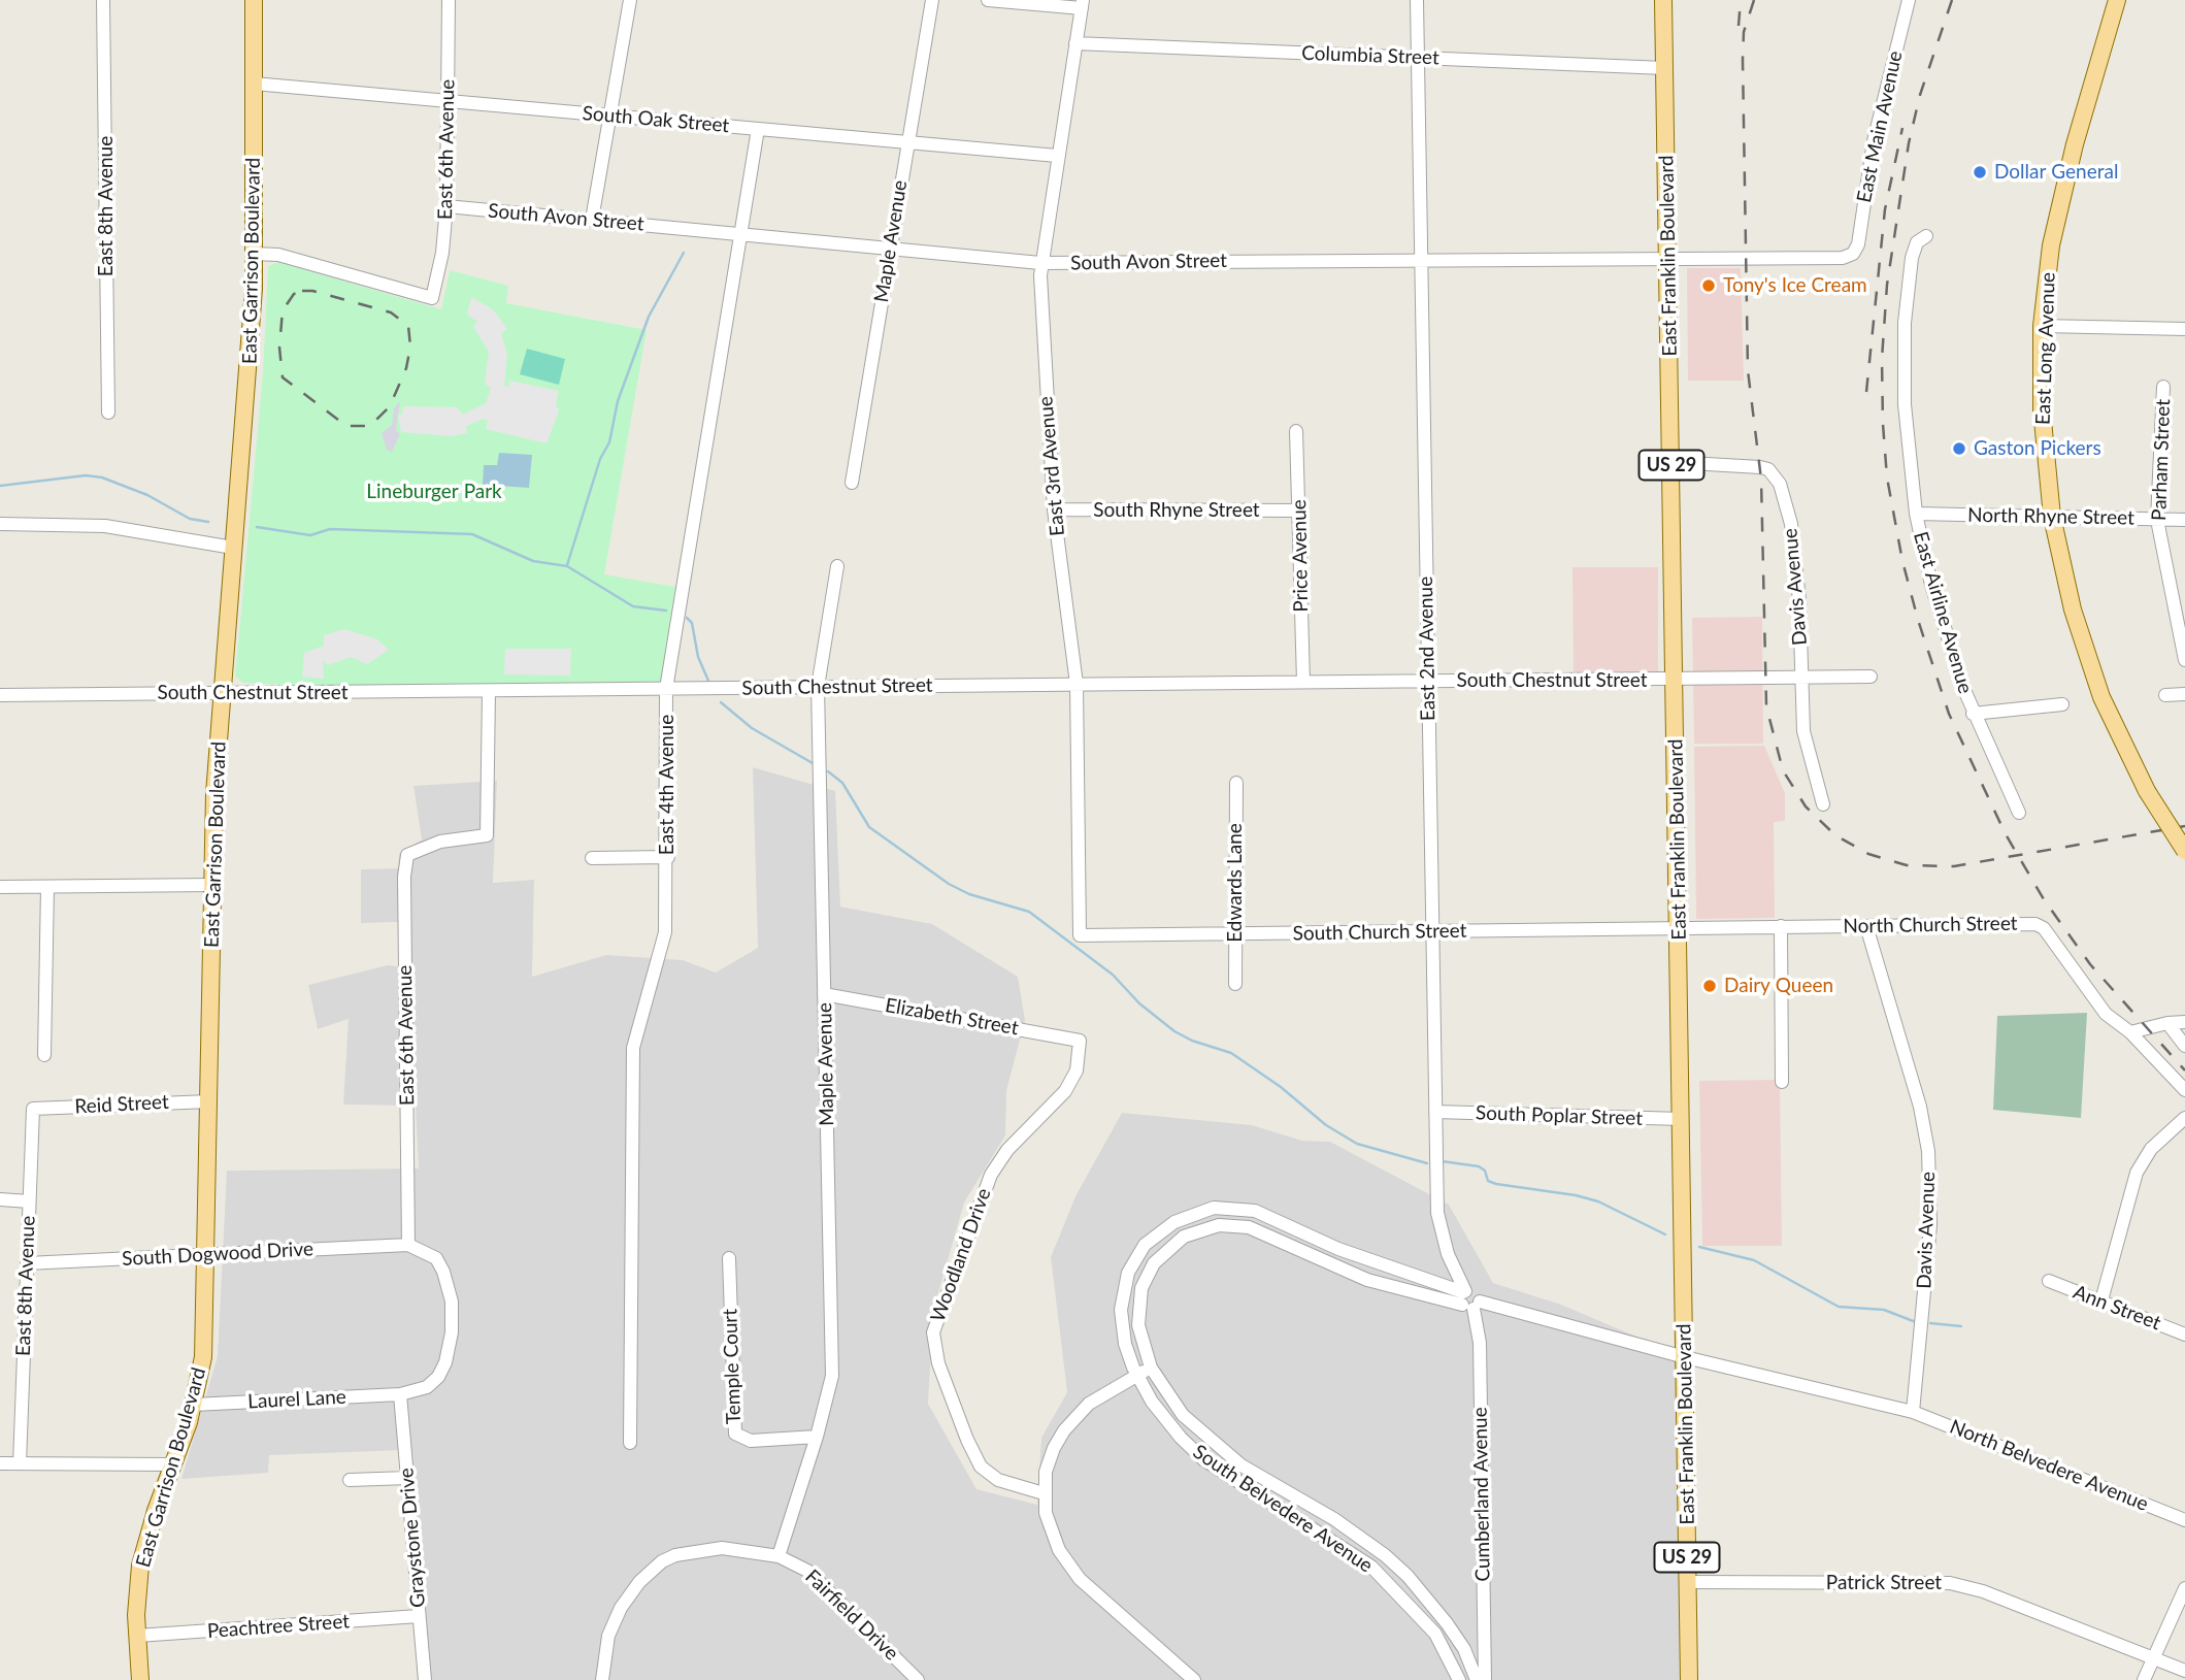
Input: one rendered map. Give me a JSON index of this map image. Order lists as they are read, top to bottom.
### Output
{
  "streets": {
    "main road": [
      "East Franklin Boulevard",
      "East Garrison Boulevard",
      "East Long Avenue",
      "US 29"
    ],
    "street": [
      "Columbia Street",
      "South Oak Street",
      "East Main Avenue",
      "East 6th Avenue",
      "East 8th Avenue",
      "South Avon Street",
      "Maple Avenue",
      "Parham Street",
      "East 3rd Avenue",
      "South Rhyne Street",
      "North Rhyne Street",
      "Price Avenue",
      "Davis Avenue",
      "East Airline Avenue",
      "East 2nd Avenue",
      "South Chestnut Street",
      "East 4th Avenue",
      "Edwards Lane",
      "North Church Street",
      "South Church Street",
      "Elizabeth Street",
      "Reid Street",
      "South Poplar Street",
      "South Dogwood Drive",
      "Woodland Drive",
      "Ann Street",
      "Temple Court",
      "Laurel Lane",
      "North Belvedere Avenue",
      "Cumberland Avenue",
      "South Belvedere Avenue",
      "Graystone Drive",
      "Patrick Street",
      "Fairfield Drive",
      "Peachtree Street"
    ]
  },
  "crossings": [
    ["Columbia Street", "East Franklin Boulevard"],
    ["Columbia Street", "East 3rd Avenue"],
    ["Columbia Street", "East 2nd Avenue"],
    ["South Oak Street", "East 6th Avenue"],
    ["South Oak Street", "Maple Avenue"],
    ["South Oak Street", "East Garrison Boulevard"],
    ["South Oak Street", "East 3rd Avenue"],
    ["South Oak Street", "East 4th Avenue"],
    ["East Main Avenue", "South Avon Street"],
    ["East 6th Avenue", "South Avon Street"],
    ["East 6th Avenue", "East Garrison Boulevard"],
    ["East 6th Avenue", "South Chestnut Street"],
    ["East 6th Avenue", "South Dogwood Drive"],
    ["East 8th Avenue", "Reid Street"],
    ["East 8th Avenue", "South Dogwood Drive"],
    ["South Avon Street", "Maple Avenue"],
    ["South Avon Street", "East Franklin Boulevard"],
    ["South Avon Street", "East 3rd Avenue"],
    ["South Avon Street", "East 2nd Avenue"],
    ["South Avon Street", "East 4th Avenue"],
    ["Maple Avenue", "South Chestnut Street"],
    ["Maple Avenue", "Elizabeth Street"],
    ["Maple Avenue", "Temple Court"],
    ["Maple Avenue", "Fairfield Drive"],
    ["East Franklin Boulevard", "Davis Avenue"],
    ["East Franklin Boulevard", "South Chestnut Street"],
    ["East Franklin Boulevard", "North Church Street"],
    ["East Franklin Boulevard", "South Church Street"],
    ["East Franklin Boulevard", "South Poplar Street"],
    ["East Franklin Boulevard", "South Belvedere Avenue"],
    ["East Franklin Boulevard", "Patrick Street"],
    ["East Garrison Boulevard", "South Chestnut Street"],
    ["East Garrison Boulevard", "Reid Street"],
    ["East Garrison Boulevard", "South Dogwood Drive"],
    ["East Garrison Boulevard", "Laurel Lane"],
    ["East Garrison Boulevard", "Peachtree Street"],
    ["East Long Avenue", "North Rhyne Street"],
    ["Parham Street", "North Rhyne Street"],
    ["East 3rd Avenue", "South Rhyne Street"],
    ["East 3rd Avenue", "South Chestnut Street"],
    ["East 3rd Avenue", "South Church Street"],
    ["South Rhyne Street", "Price Avenue"],
    ["North Rhyne Street", "East Airline Avenue"],
    ["Price Avenue", "South Chestnut Street"],
    ["Davis Avenue", "South Chestnut Street"],
    ["Davis Avenue", "North Church Street"],
    ["Davis Avenue", "North Belvedere Avenue"],
    ["Davis Avenue", "South Belvedere Avenue"],
    ["East 2nd Avenue", "South Chestnut Street"],
    ["East 2nd Avenue", "South Church Street"],
    ["East 2nd Avenue", "South Poplar Street"],
    ["East 2nd Avenue", "Cumberland Avenue"],
    ["East 2nd Avenue", "South Belvedere Avenue"],
    ["South Chestnut Street", "East 4th Avenue"],
    ["Edwards Lane", "South Church Street"],
    ["North Church Street", "South Church Street"],
    ["Elizabeth Street", "Woodland Drive"],
    ["Laurel Lane", "Graystone Drive"],
    ["North Belvedere Avenue", "South Belvedere Avenue"],
    ["Cumberland Avenue", "South Belvedere Avenue"],
    ["Graystone Drive", "Peachtree Street"]
  ],
  "parks": ["Lineburger Park"],
  "places": [
    "Dollar General",
    "Tony's Ice Cream",
    "Gaston Pickers",
    "Dairy Queen"
  ]
}
